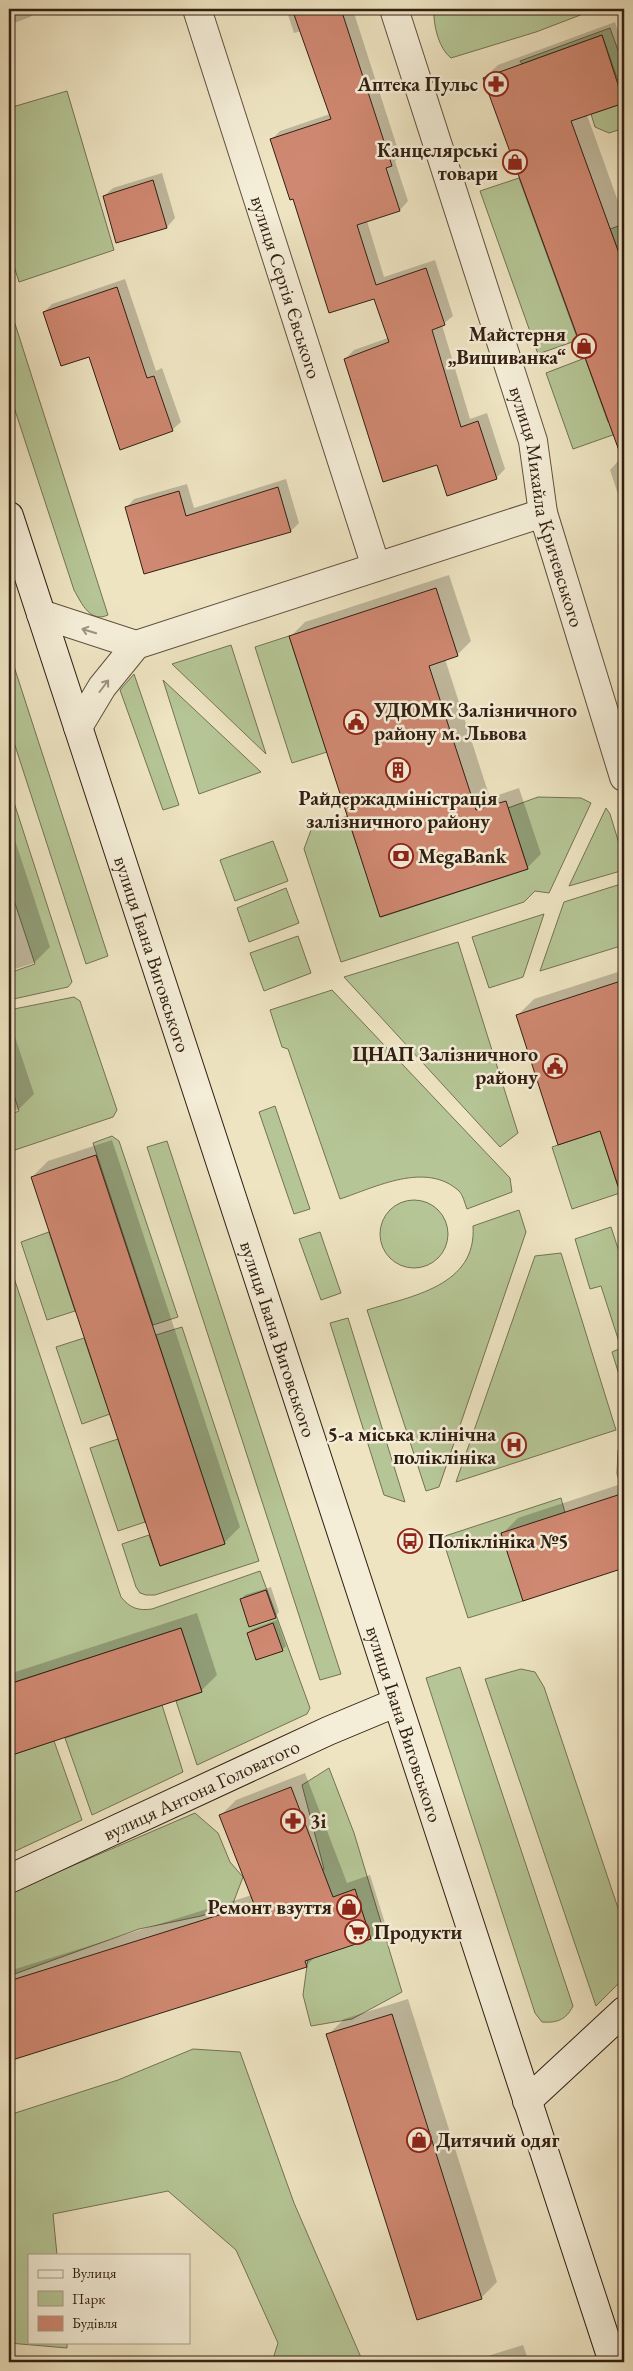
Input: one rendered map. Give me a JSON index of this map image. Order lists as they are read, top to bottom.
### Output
{
  "streets": {
    "street": [
      "вулиця Сергія Євського",
      "вулиця Михайла Кричевського",
      "вулиця Івана Виговського",
      "вулиця Антона Головатого"
    ]
  },
  "crossings": [
    ["вулиця Івана Виговського", "вулиця Антона Головатого"]
  ],
  "places": {
    "pharmacy": ["Аптека Пульс", "3і"],
    "shop": [
      "Канцелярські товари",
      "Майстерня „Вишиванка“",
      "Ремонт взуття",
      "Дитячий одяг"
    ],
    "public building": ["УДЮМК Залізничного району м. Львова", "ЦНАП Залізничного району"],
    "building": ["Райдержадміністрація залізничного району"],
    "bank": ["MegaBank"],
    "hospital": ["5-а міська клінічна поліклініка"],
    "bus stop": ["Поліклініка №5"],
    "supermarket": ["Продукти"]
  },
  "legend": ["Вулиця", "Парк", "Будівля"]
}
